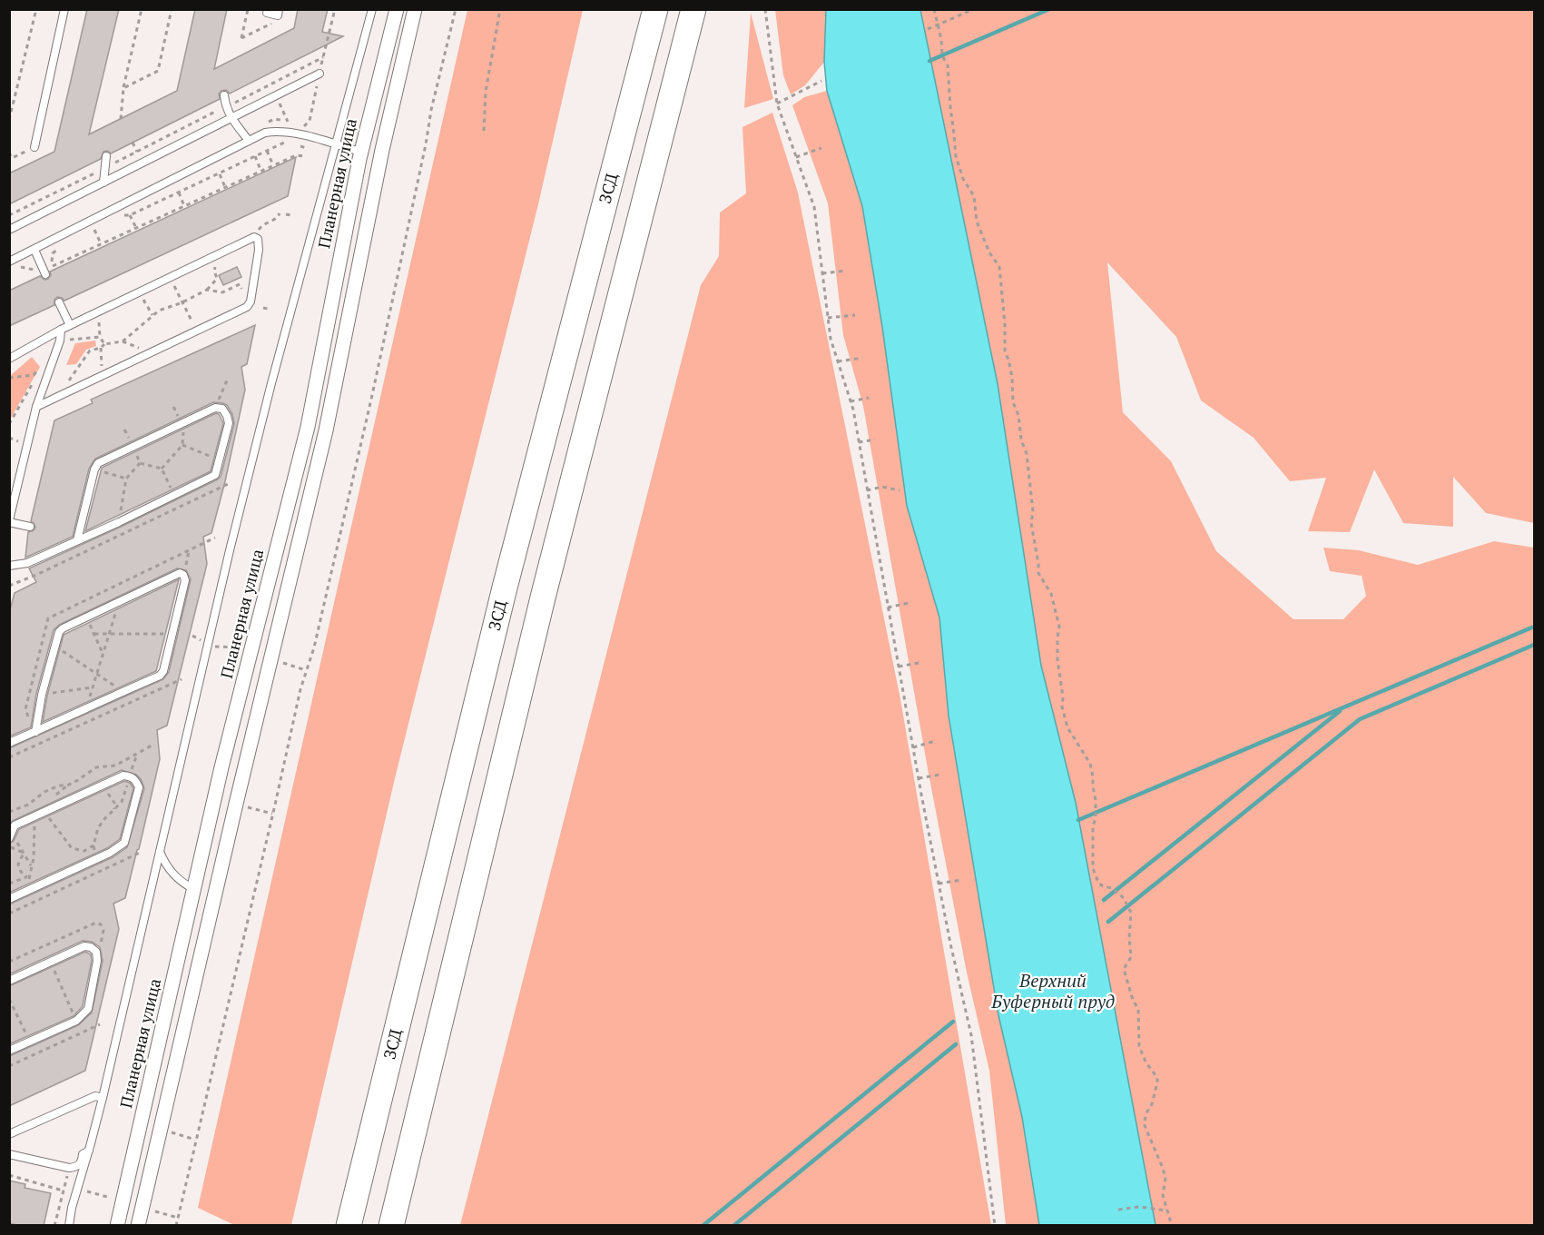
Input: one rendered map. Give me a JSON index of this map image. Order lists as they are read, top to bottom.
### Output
{
  "streets": {
    "highway": ["ЗСД"],
    "street": ["Планерная улица"]
  },
  "water": ["Верхний Буферный пруд"]
}
